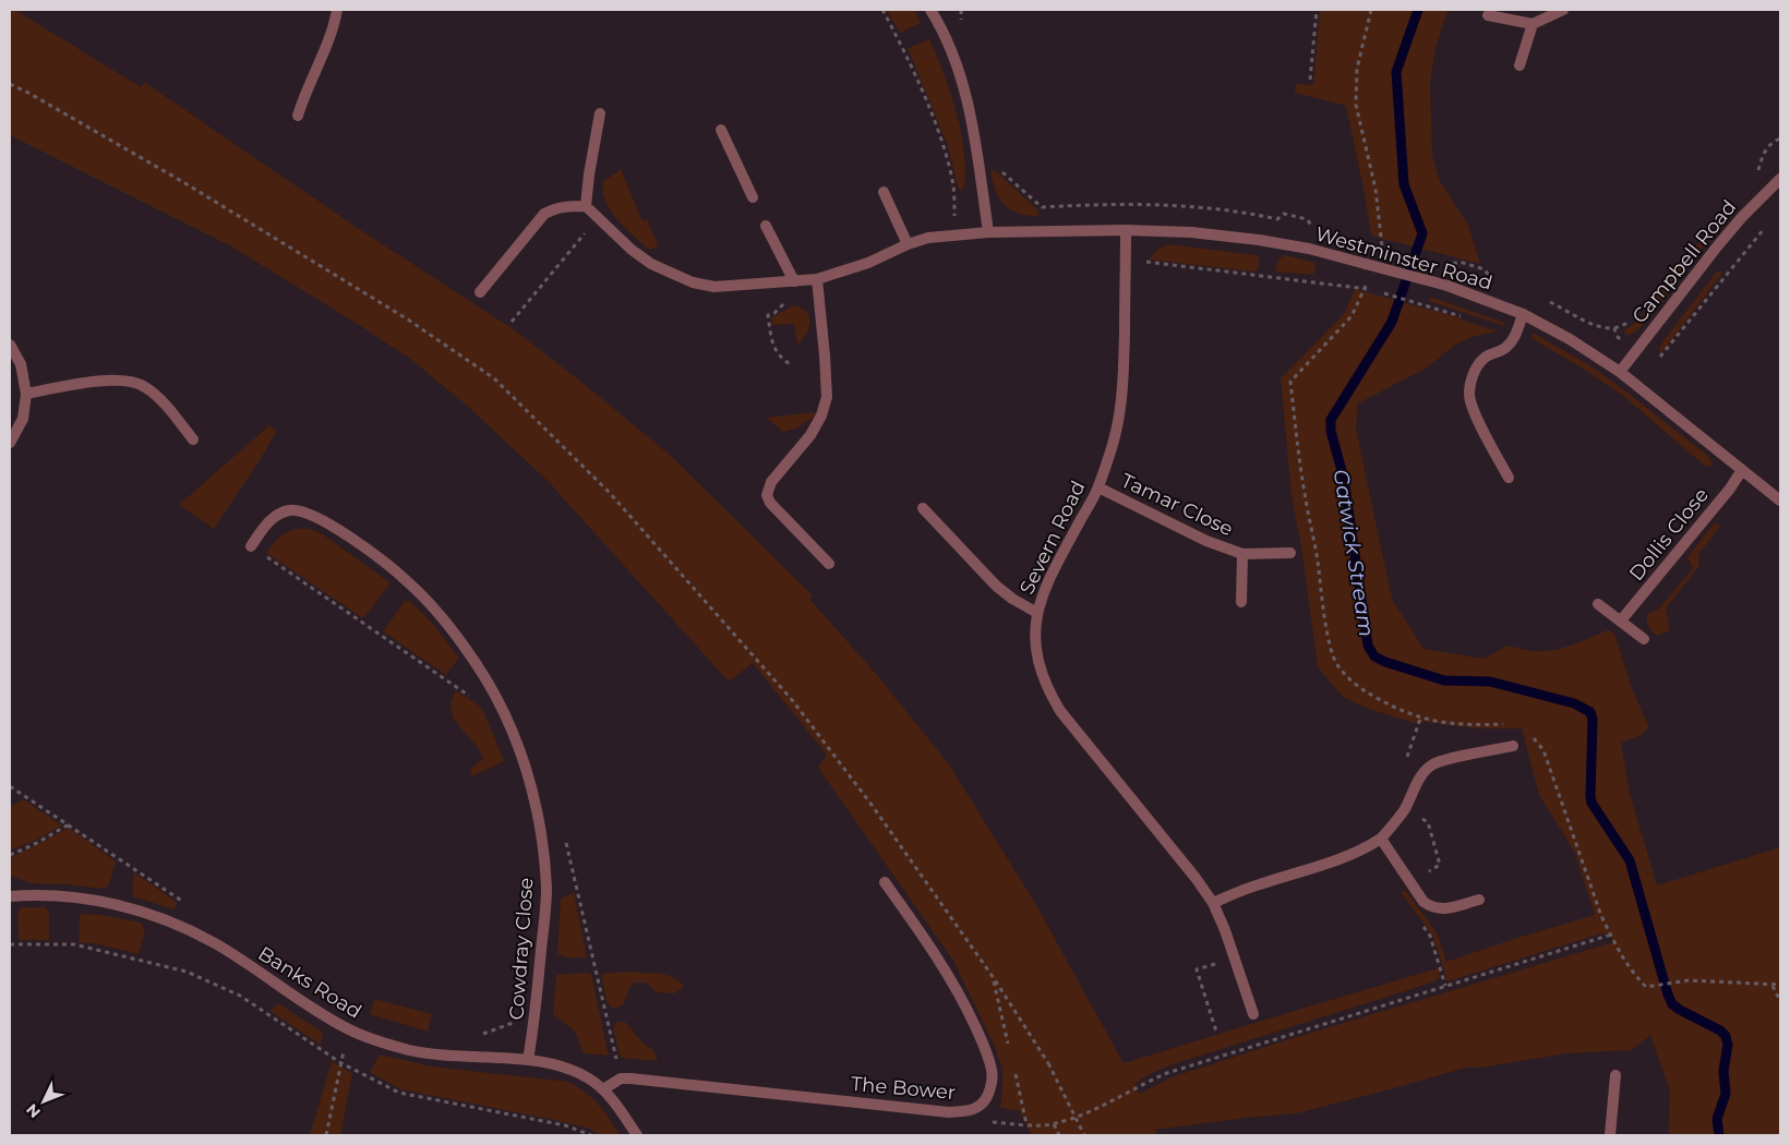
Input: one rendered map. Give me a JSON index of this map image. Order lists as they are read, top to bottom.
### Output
{
  "streets": {
    "street": [
      "Westminster Road",
      "Campbell Road",
      "Tamar Close",
      "Dollis Close",
      "Severn Road",
      "Cowdray Close",
      "Banks Road",
      "The Bower"
    ]
  },
  "crossings": [
    ["Westminster Road", "Campbell Road"],
    ["Westminster Road", "Dollis Close"],
    ["Westminster Road", "Severn Road"],
    ["Tamar Close", "Severn Road"],
    ["Cowdray Close", "Banks Road"]
  ],
  "water": ["Gatwick Stream"],
  "north": "bottom left"
}
